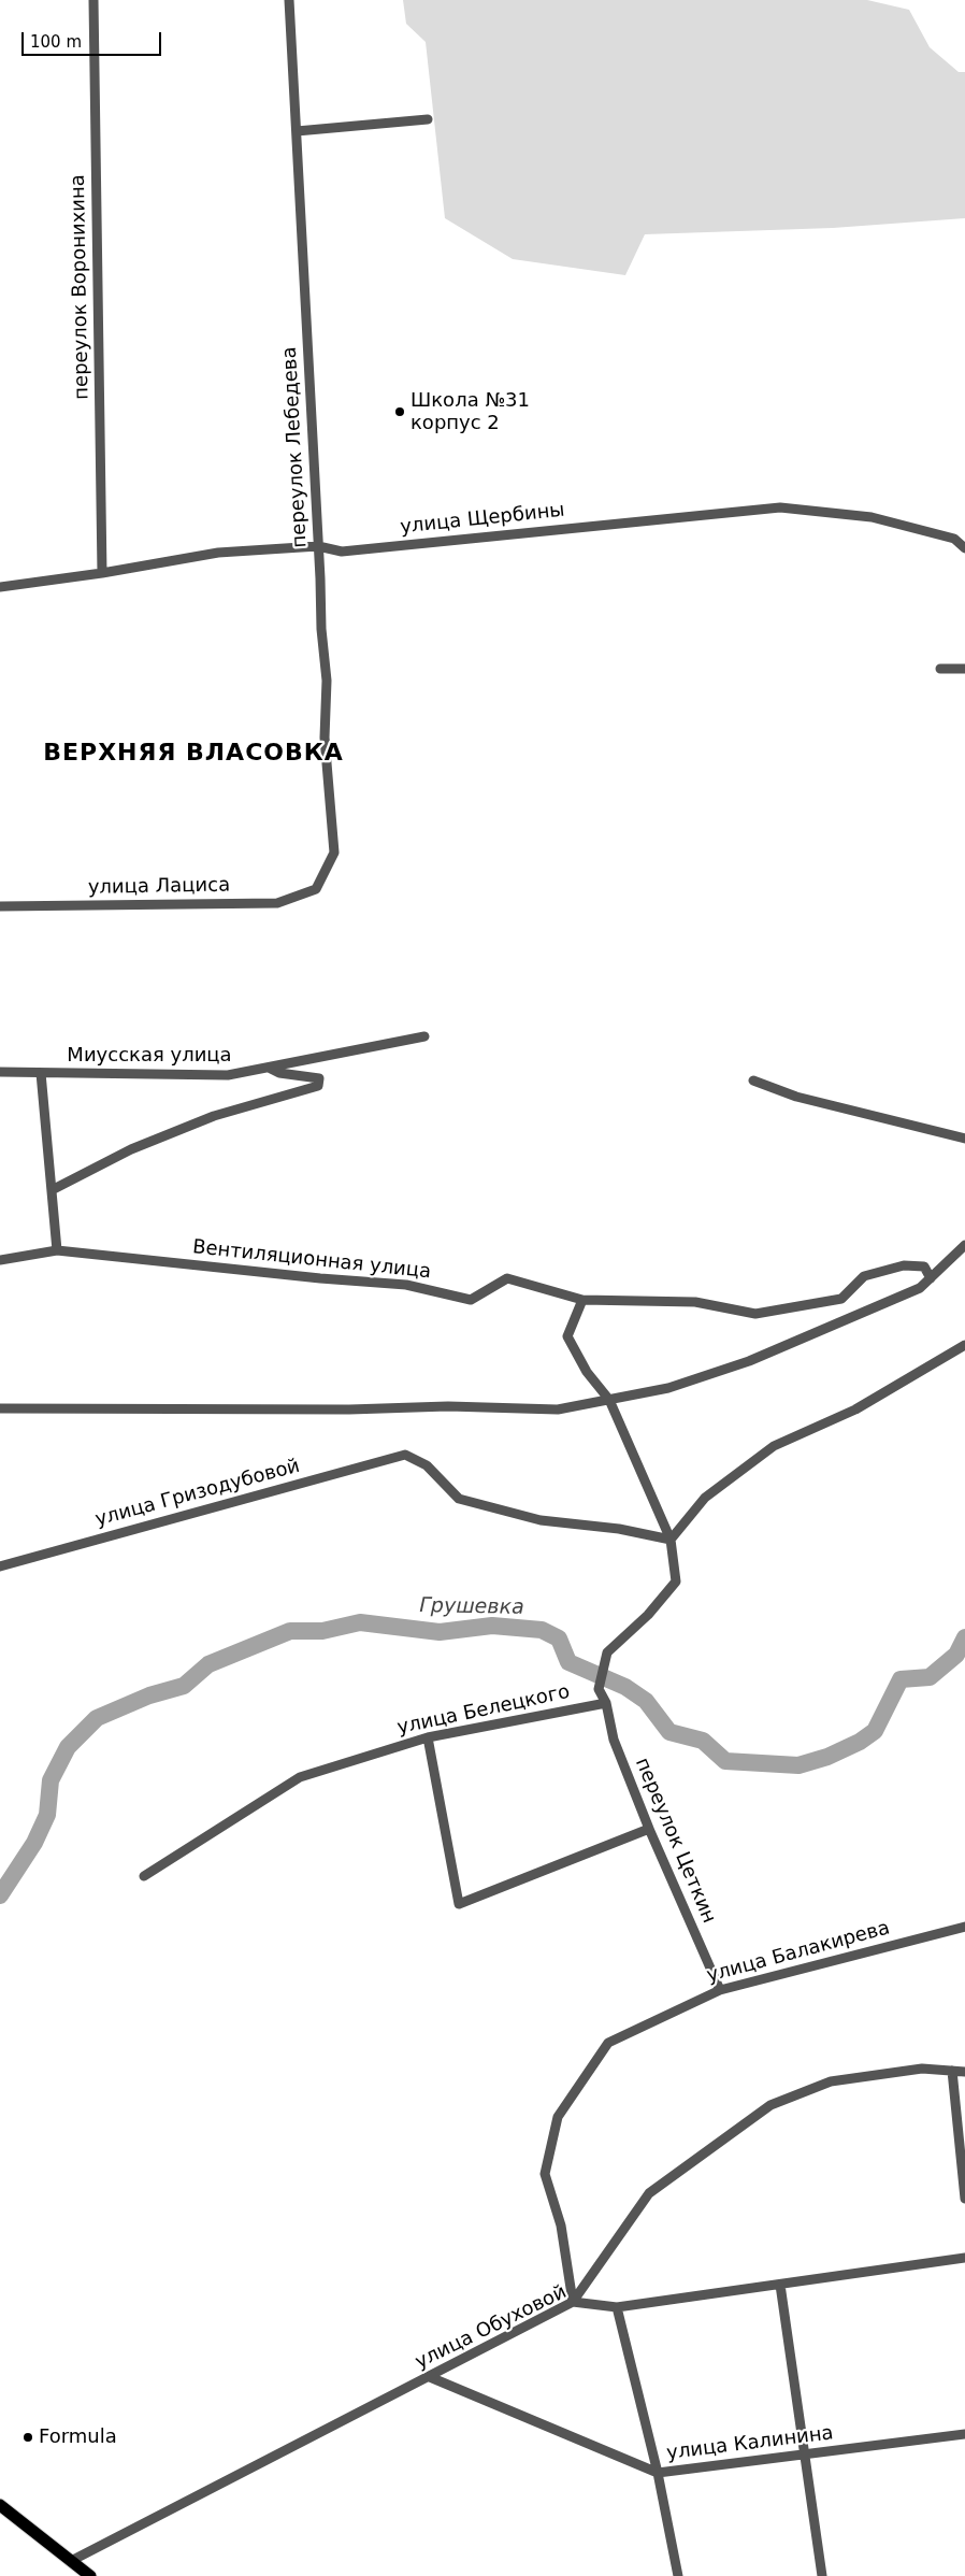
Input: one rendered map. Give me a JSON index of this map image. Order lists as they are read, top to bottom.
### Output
{
  "streets": {
    "street": [
      "переулок Воронихина",
      "переулок Лебедева",
      "улица Щербины",
      "улица Лациса",
      "Миусская улица",
      "Вентиляционная улица",
      "улица Гризодубовой",
      "улица Белецкого",
      "переулок Цеткин",
      "улица Балакирева",
      "улица Обуховой",
      "улица Калинина"
    ]
  },
  "crossings": [
    ["переулок Воронихина", "улица Щербины"],
    ["переулок Лебедева", "улица Щербины"],
    ["переулок Лебедева", "улица Лациса"],
    ["улица Гризодубовой", "переулок Цеткин"],
    ["улица Белецкого", "переулок Цеткин"],
    ["переулок Цеткин", "улица Балакирева"],
    ["улица Балакирева", "улица Обуховой"],
    ["улица Обуховой", "улица Калинина"]
  ],
  "districts": ["ВЕРХНЯЯ ВЛАСОВКА"],
  "water": ["Грушевка"],
  "places": ["Школа №31 корпус 2", "Formula"],
  "scale_bar": "100 m"
}
